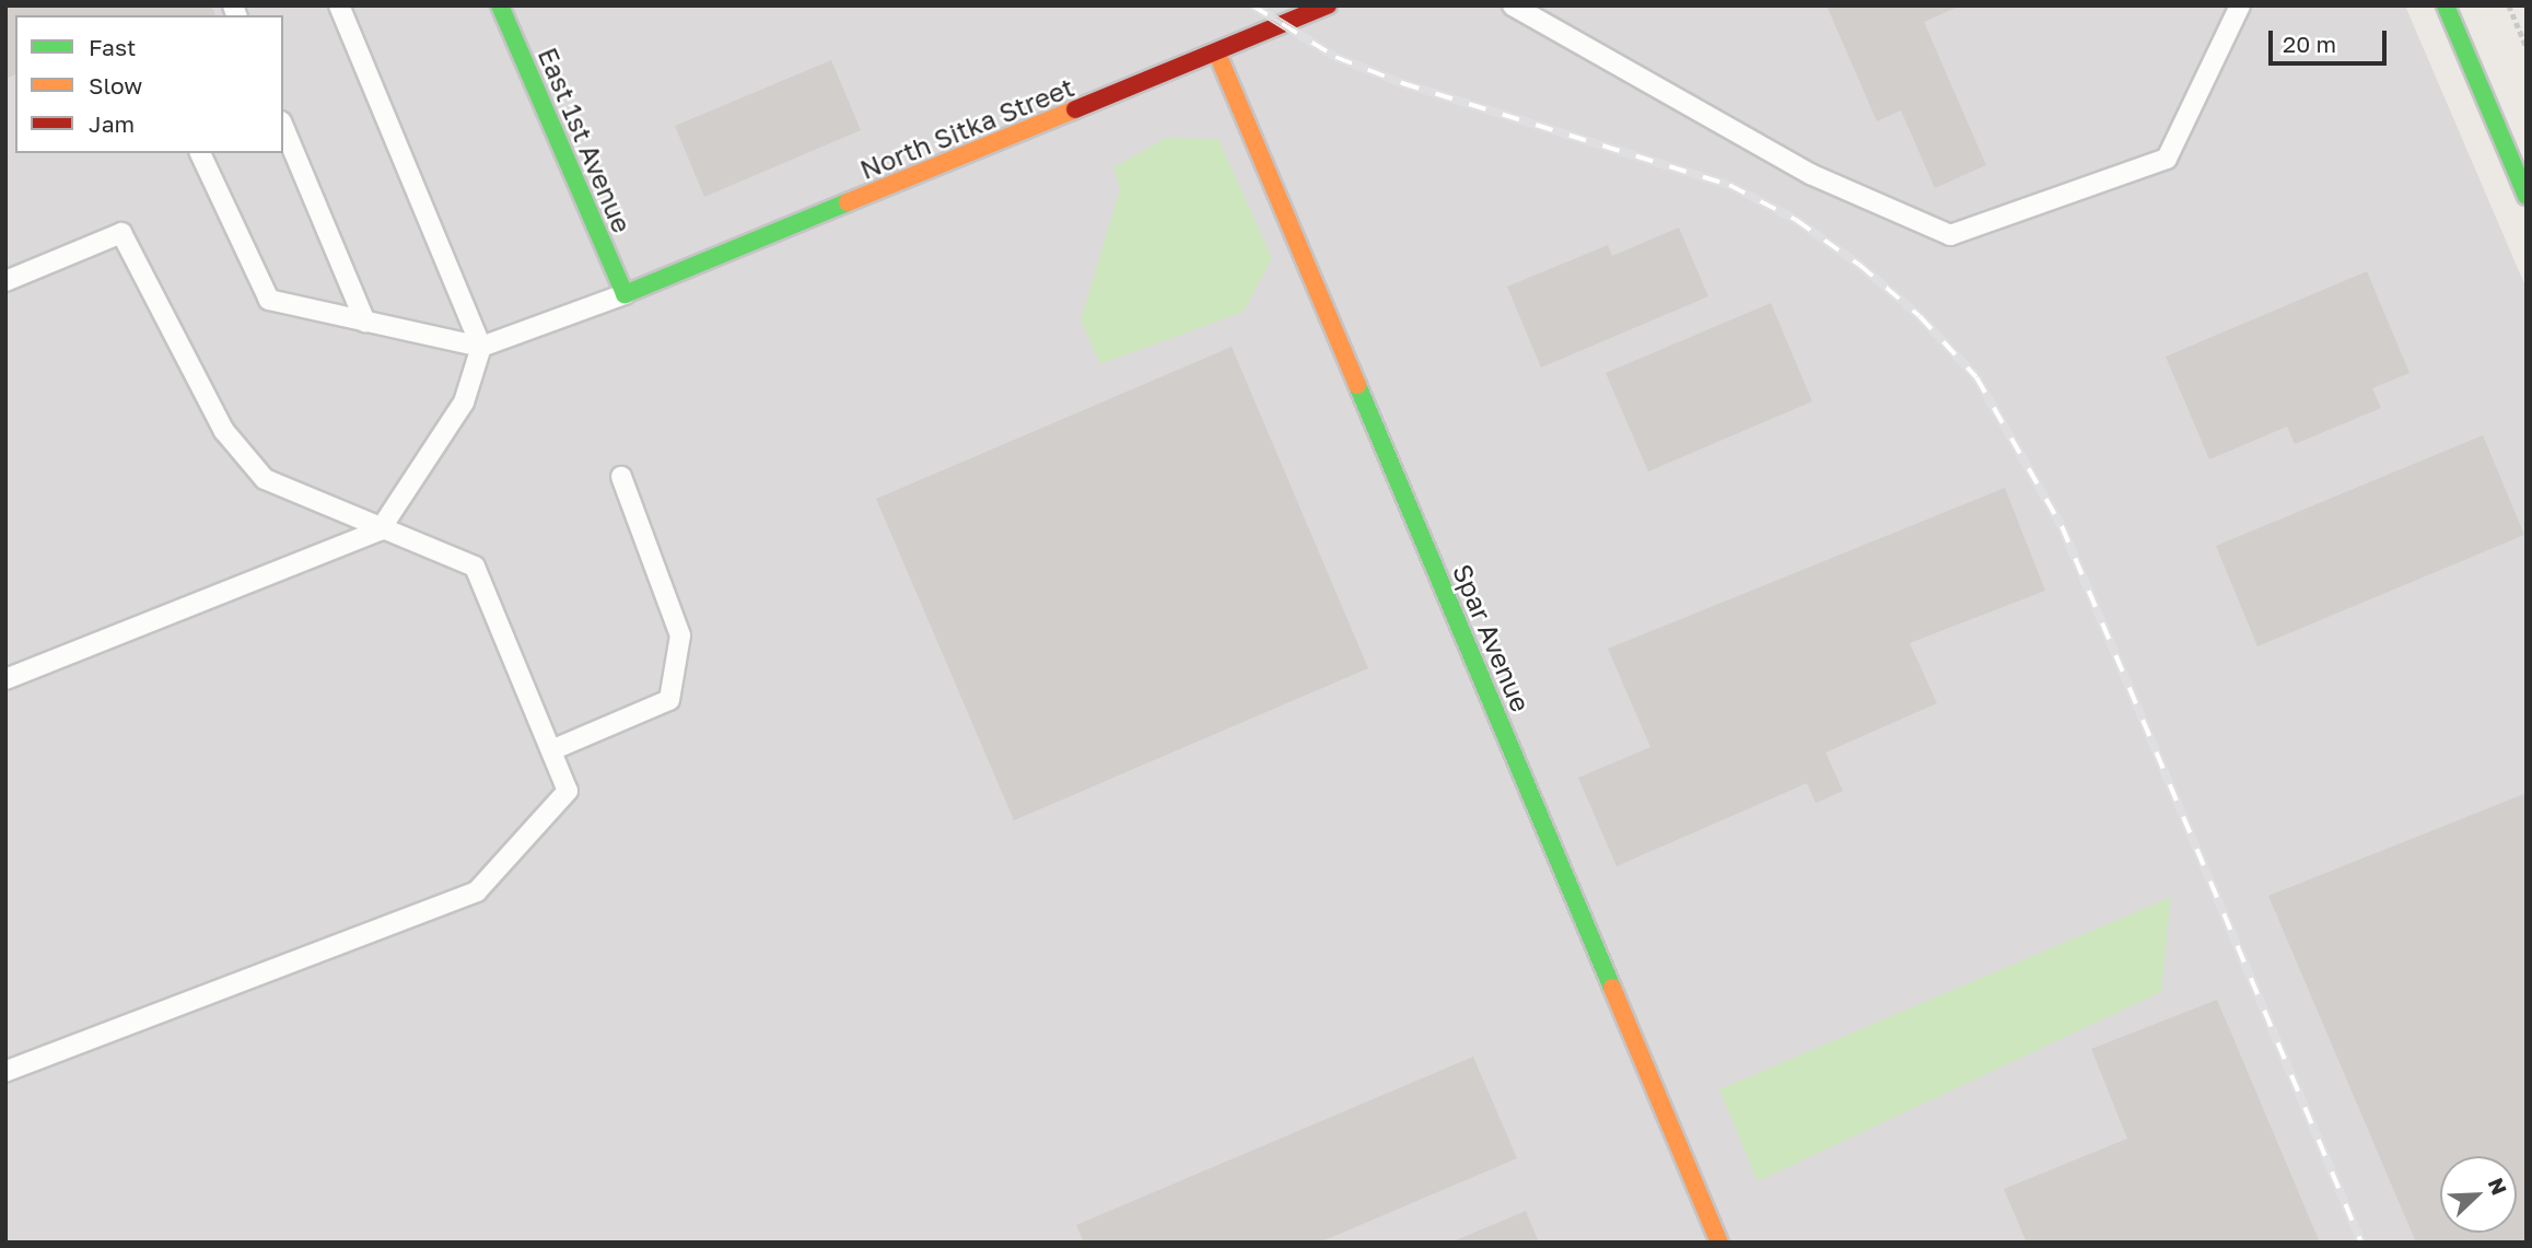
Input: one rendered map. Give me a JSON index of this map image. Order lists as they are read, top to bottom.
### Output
{
  "streets": {
    "street": ["North Sitka Street", "East 1st Avenue", "Spar Avenue"]
  },
  "crossings": [
    ["North Sitka Street", "East 1st Avenue"],
    ["North Sitka Street", "Spar Avenue"]
  ],
  "legend": ["Fast", "Slow", "Jam"],
  "scale_bar": "20 m",
  "north": "top right"
}
